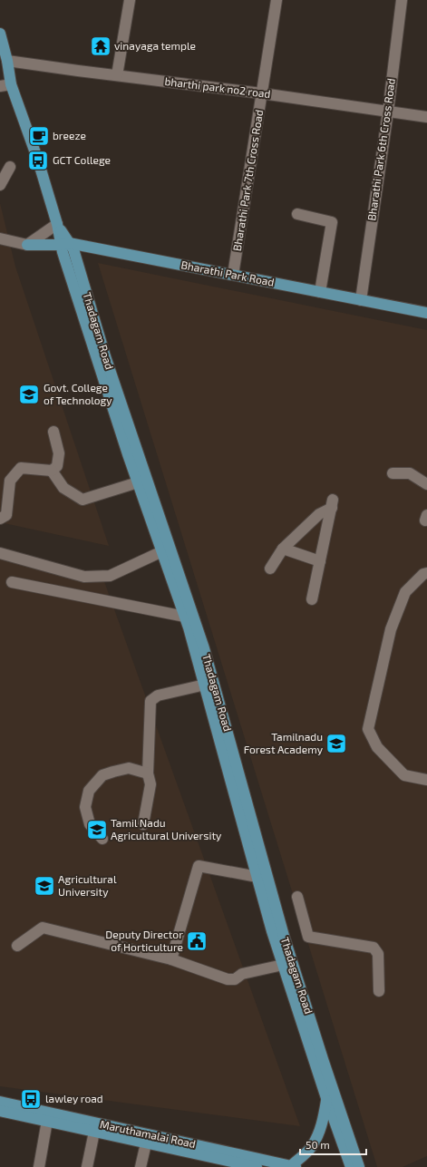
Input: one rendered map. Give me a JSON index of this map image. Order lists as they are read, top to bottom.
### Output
{
  "streets": {
    "main road": ["Bharathi Park Road", "Thadagam Road", "Maruthamalai Road"],
    "street": ["bharthi park no2 road", "Bharathi Park 6th Cross Road", "Bharathi Park 7th Cross Road"]
  },
  "crossings": [
    ["bharthi park no2 road", "Bharathi Park 6th Cross Road"],
    ["bharthi park no2 road", "Bharathi Park 7th Cross Road"],
    ["bharthi park no2 road", "Thadagam Road"],
    ["Bharathi Park 6th Cross Road", "Bharathi Park Road"],
    ["Bharathi Park 7th Cross Road", "Bharathi Park Road"],
    ["Bharathi Park Road", "Thadagam Road"]
  ],
  "places": {
    "temple": ["vinayaga temple"],
    "cafe": ["breeze"],
    "bus stop": ["GCT College", "lawley road"],
    "school or university": [
      "Govt. College of Technology",
      "Tamilnadu Forest Academy",
      "Tamil Nadu Agricultural University",
      "Agricultural University"
    ],
    "public building": ["Deputy Director of Horticulture"]
  },
  "scale_bar": "50 m"
}
